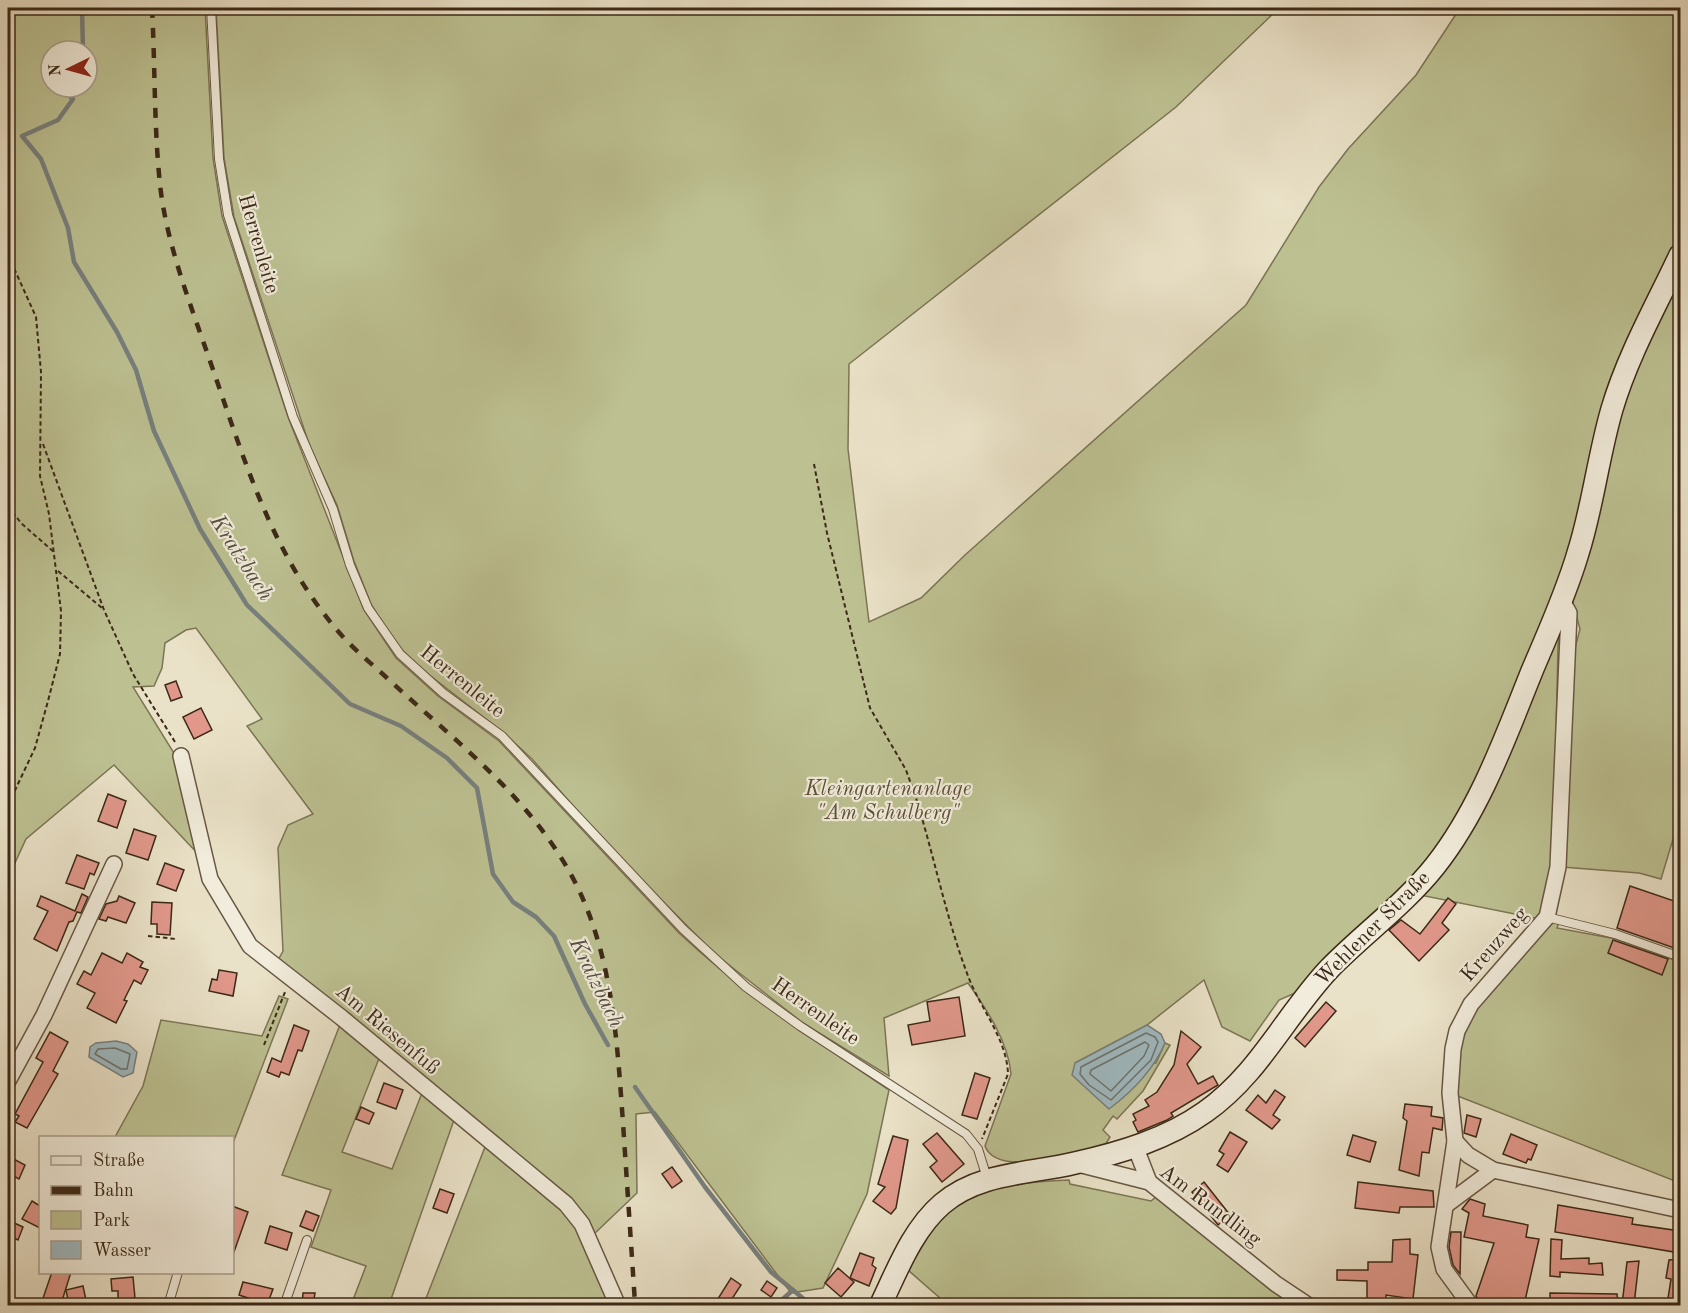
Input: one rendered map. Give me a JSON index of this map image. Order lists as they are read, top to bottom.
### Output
{
  "streets": {
    "street": [
      "Wehlener Straße",
      "Kreuzweg",
      "Am Riesenfuß",
      "Am Rundling"
    ],
    "lane": ["Herrenleite"]
  },
  "crossings": [
    ["Wehlener Straße", "Kreuzweg"],
    ["Wehlener Straße", "Am Rundling"]
  ],
  "water": ["Kratzbach"],
  "parks": ["Kleingartenanlage \"Am Schulberg\""],
  "legend": [
    "Straße",
    "Bahn",
    "Park",
    "Wasser"
  ],
  "north": "left"
}
